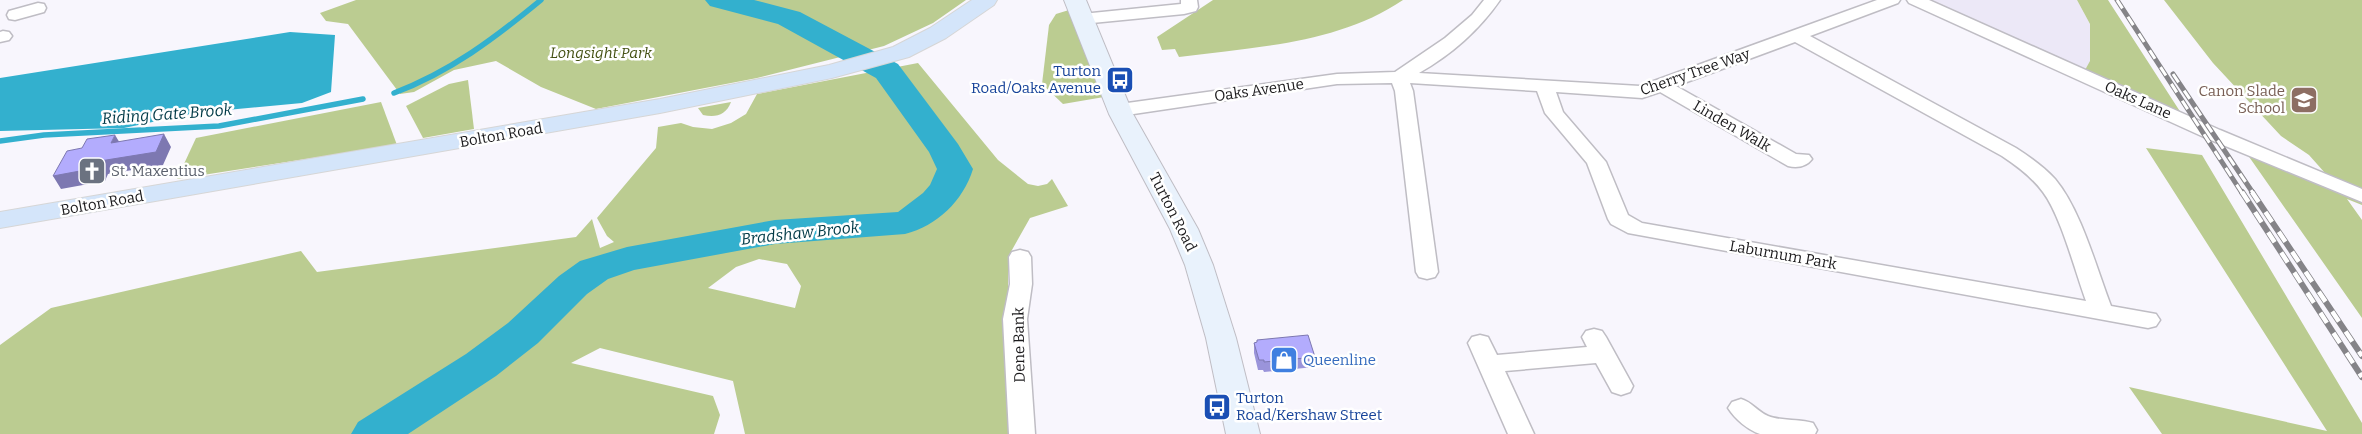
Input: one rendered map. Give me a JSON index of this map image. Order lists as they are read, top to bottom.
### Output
{
  "streets": {
    "main road": ["Bolton Road", "Turton Road"],
    "street": [
      "Cherry Tree Way",
      "Oaks Avenue",
      "Oaks Lane",
      "Linden Walk",
      "Laburnum Park",
      "Dene Bank"
    ]
  },
  "crossings": [
    ["Cherry Tree Way", "Oaks Avenue"],
    ["Cherry Tree Way", "Linden Walk"],
    ["Cherry Tree Way", "Laburnum Park"],
    ["Oaks Avenue", "Turton Road"]
  ],
  "water": ["Riding Gate Brook", "Bradshaw Brook"],
  "parks": ["Longsight Park"],
  "places": {
    "bus stop": ["Turton Road/Oaks Avenue", "Turton Road/Kershaw Street"],
    "school or university": ["Canon Slade School"],
    "church": ["St. Maxentius"],
    "shop": ["Queenline"]
  }
}
